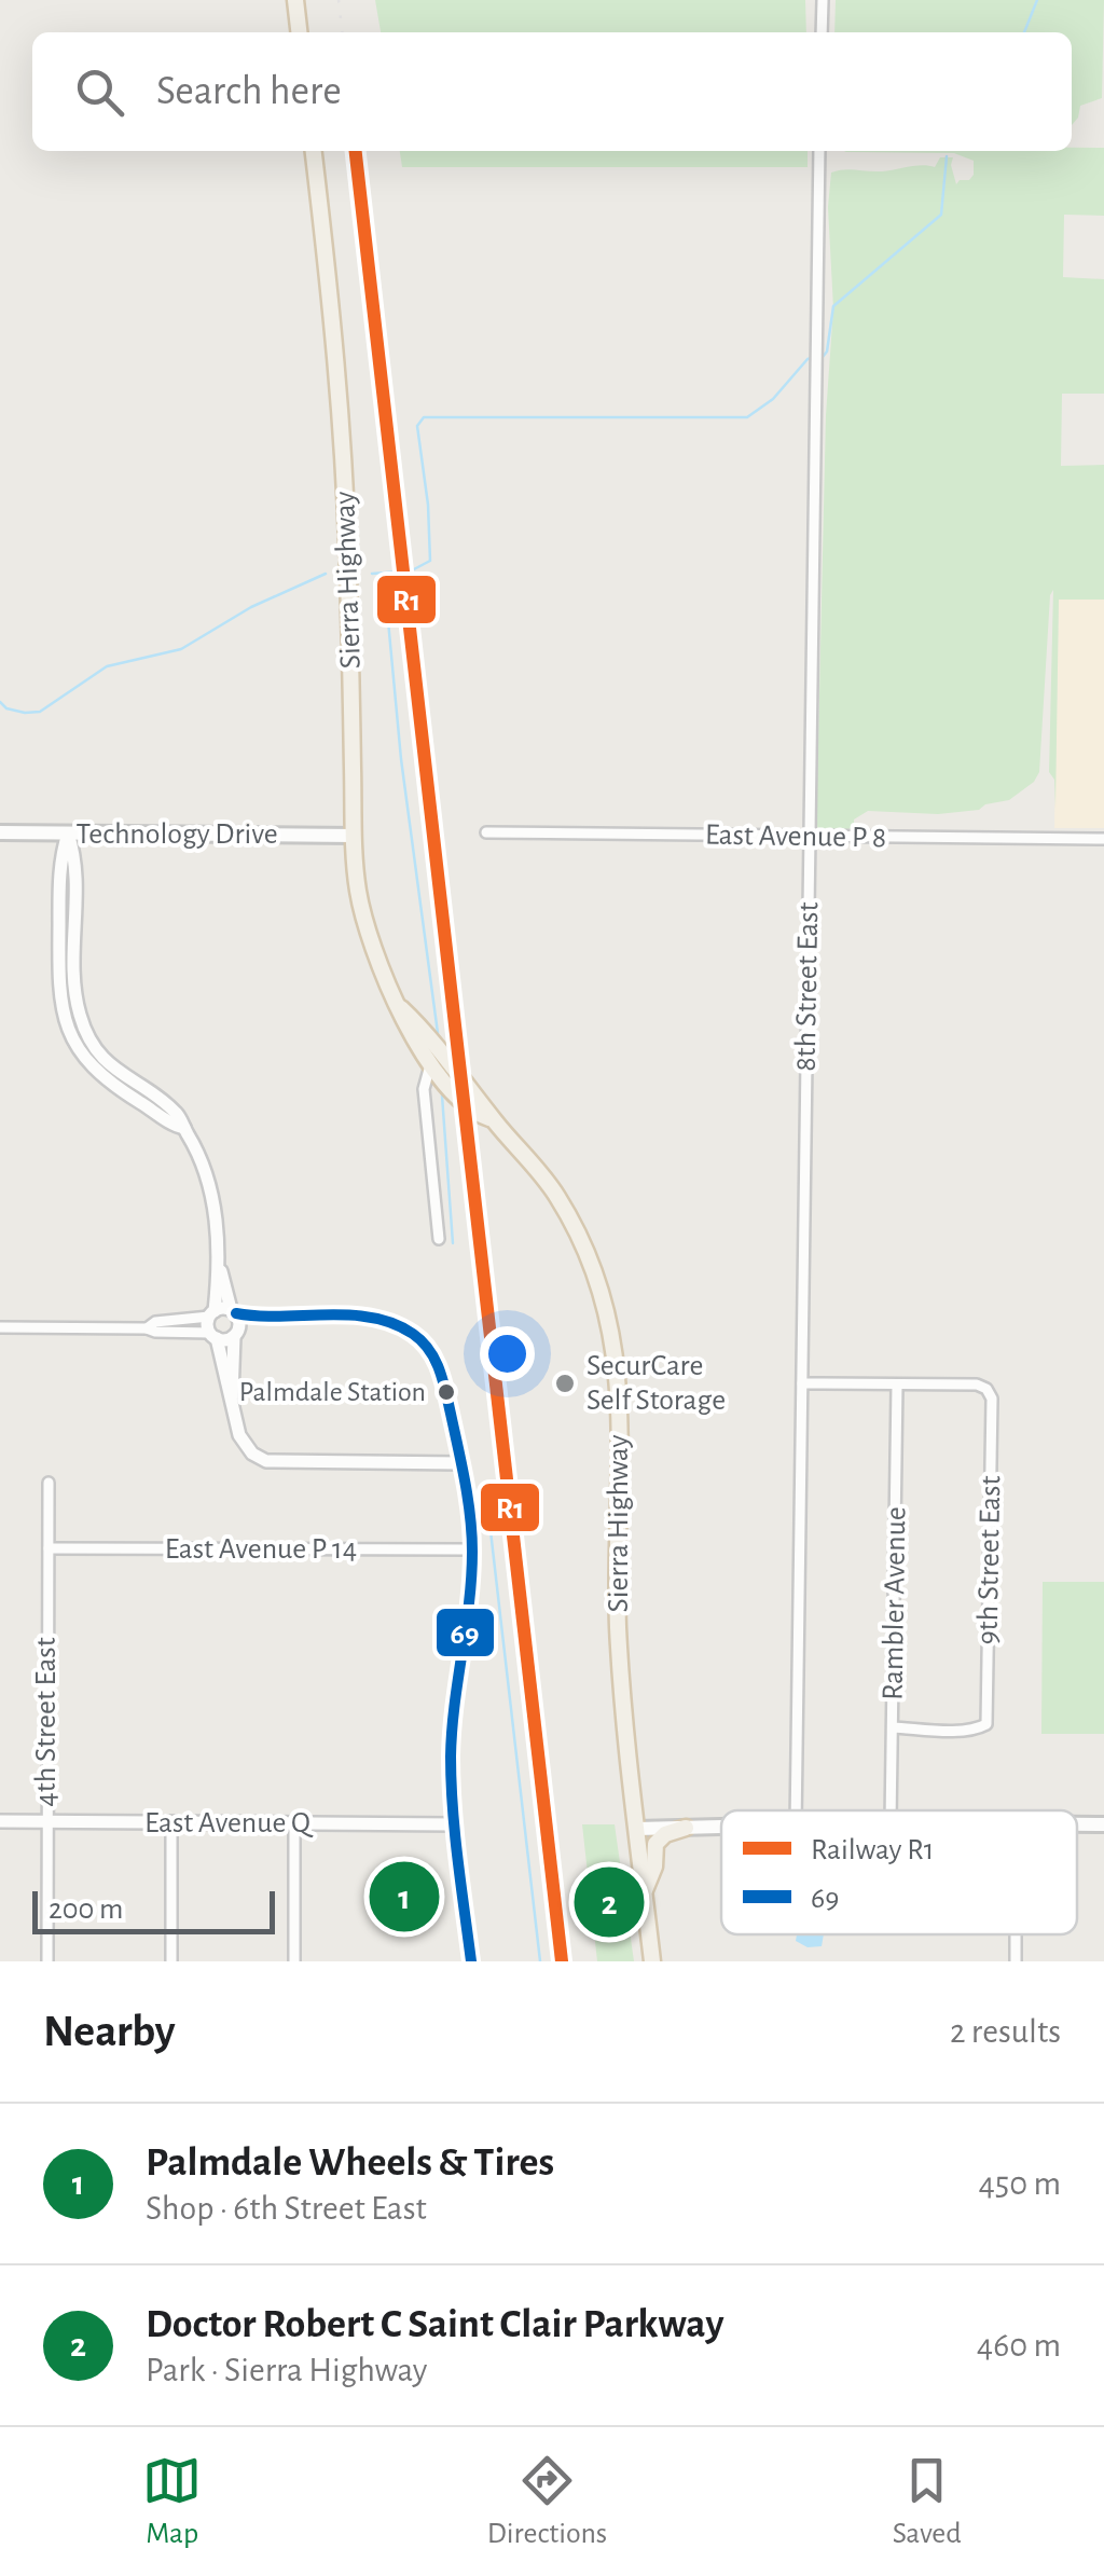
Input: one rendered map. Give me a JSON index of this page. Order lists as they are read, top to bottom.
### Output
{
  "streets": {
    "main road": ["Sierra Highway", "Technology Drive"],
    "street": [
      "East Avenue P 8",
      "8th Street East",
      "East Avenue P 14",
      "9th Street East",
      "Rambler Avenue",
      "4th Street East",
      "East Avenue Q"
    ]
  },
  "crossings": [
    ["Sierra Highway", "Technology Drive"],
    ["East Avenue P 8", "8th Street East"],
    ["East Avenue P 14", "4th Street East"],
    ["9th Street East", "Rambler Avenue"],
    ["4th Street East", "East Avenue Q"]
  ],
  "places": ["SecurCare Self Storage", "Palmdale Station"],
  "lines": ["rail line R1", "transit line 69"],
  "legend": ["Railway R1", "69"],
  "scale_bar": "200 m",
  "page": {
    "search": "Search here",
    "pins": ["1", "2"],
    "scale": "200 m",
    "heading": ["Nearby", "2 results"],
    "list": [
      {
        "mark": "1",
        "name": "Palmdale Wheels & Tires",
        "note": "Shop · 6th Street East",
        "value": "450 m"
      },
      {
        "mark": "2",
        "name": "Doctor Robert C Saint Clair Parkway",
        "note": "Park · Sierra Highway",
        "value": "460 m"
      }
    ],
    "nav": ["Map", "Directions", "Saved"]
  }
}
